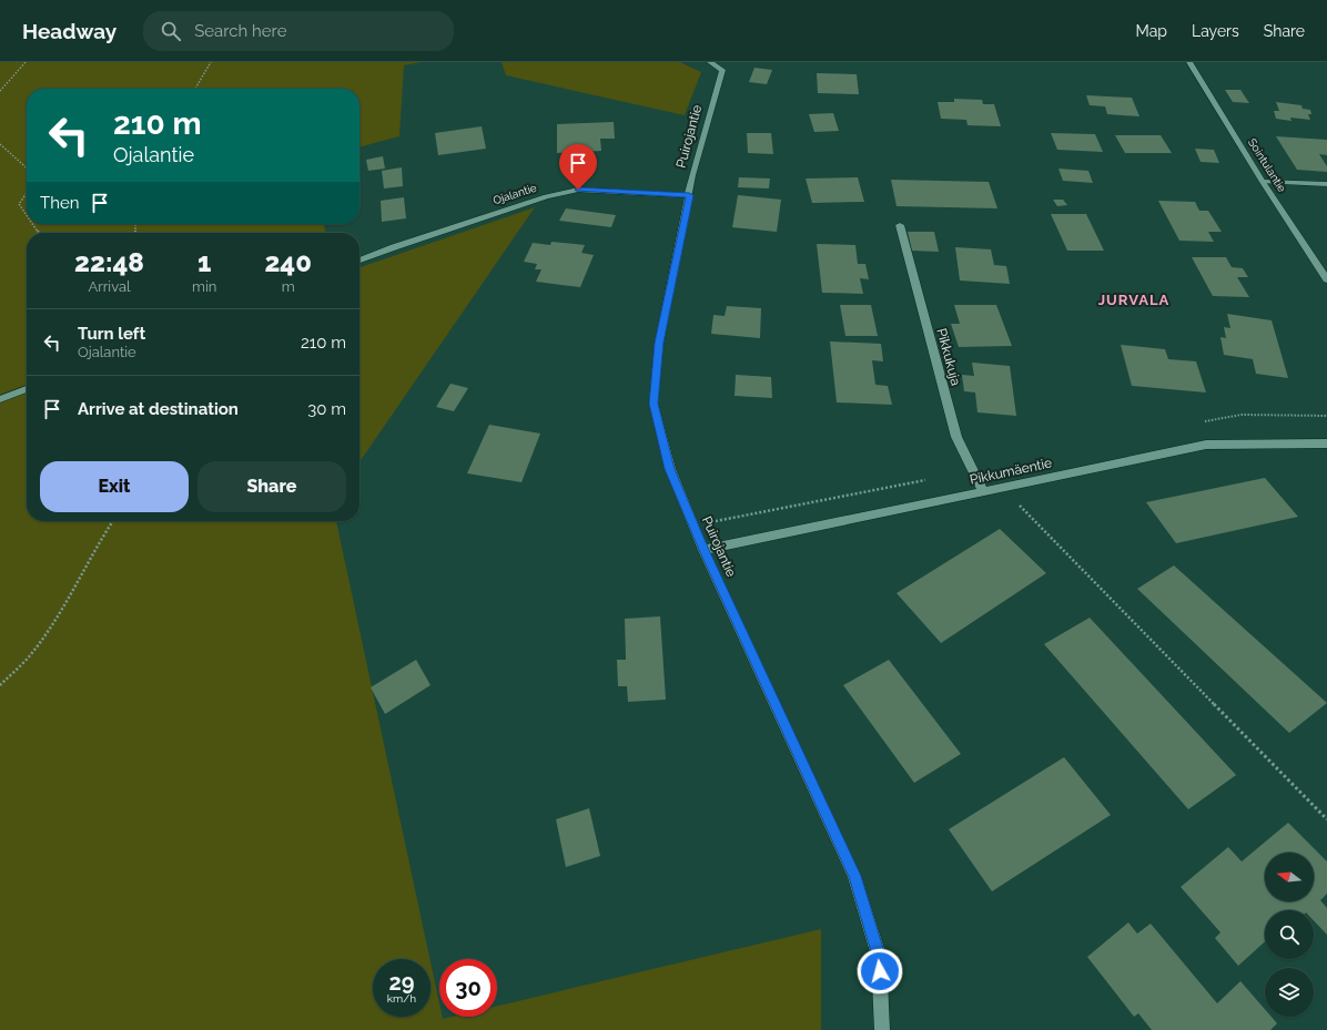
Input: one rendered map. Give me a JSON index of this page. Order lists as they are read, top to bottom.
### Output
{
  "streets": {
    "street": [
      "Puirojantie",
      "Sointulantie",
      "Ojalantie",
      "Pikkukuja",
      "Pikkumäentie"
    ]
  },
  "crossings": [
    ["Puirojantie", "Ojalantie"],
    ["Puirojantie", "Pikkumäentie"],
    ["Pikkukuja", "Pikkumäentie"]
  ],
  "districts": ["JURVALA"],
  "north": "left",
  "page": {
    "header": "Headway",
    "search": "Search here",
    "nav": ["Map", "Layers", "Share"],
    "turn": ["210 m", "Ojalantie"],
    "then": "Then",
    "eta": [
      "22:48",
      "Arrival",
      "1",
      "min",
      "240",
      "m"
    ],
    "list": [
      {
        "name": "Turn left",
        "note": "Ojalantie",
        "value": "210 m"
      },
      {
        "name": "Arrive at destination",
        "value": "30 m"
      }
    ],
    "buttons": ["Exit", "Share"],
    "speed": "29 km/h",
    "limit": "30"
  }
}
